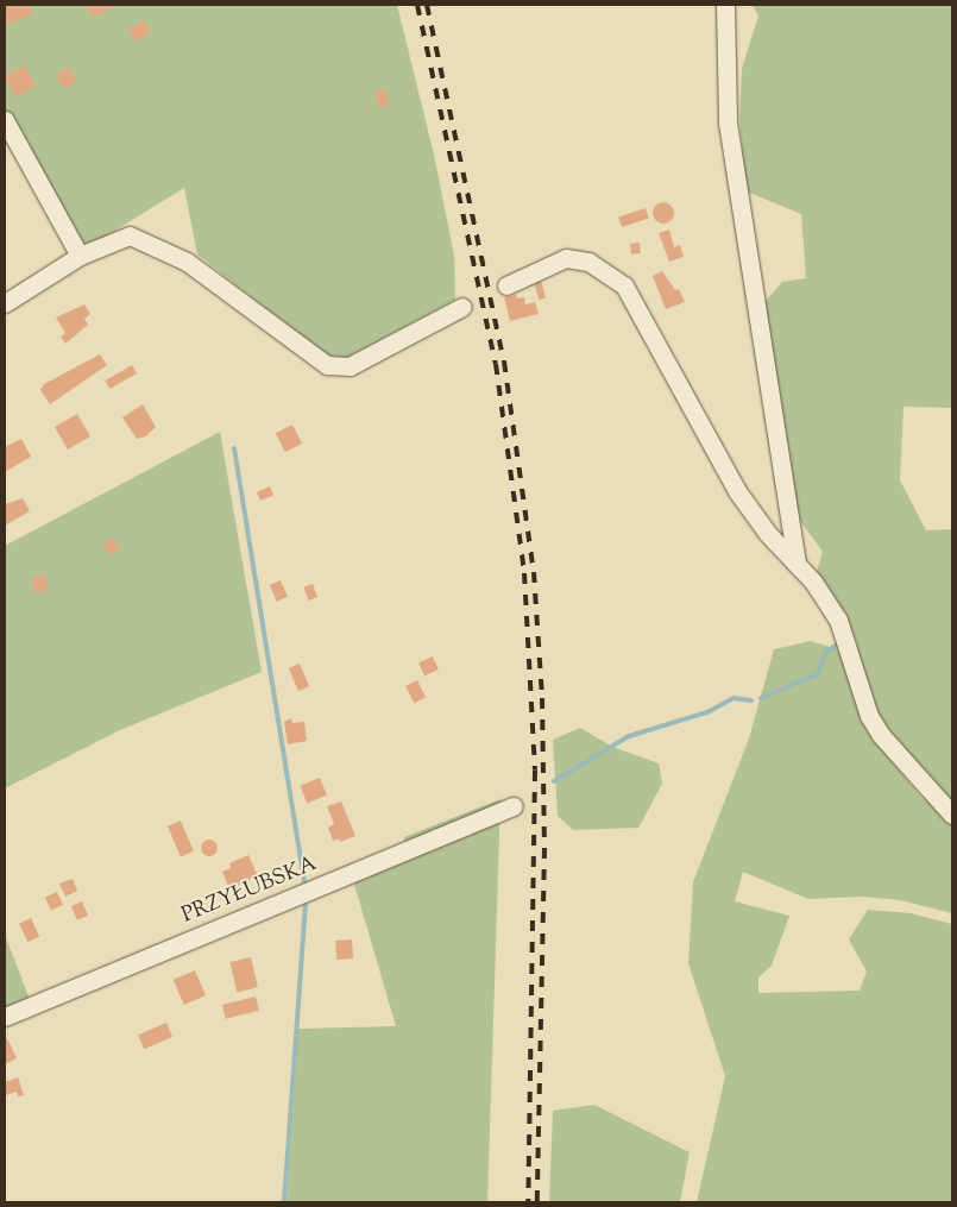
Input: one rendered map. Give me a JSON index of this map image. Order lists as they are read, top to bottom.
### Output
{
  "streets": {
    "street": ["PRZYŁUBSKA"]
  }
}
